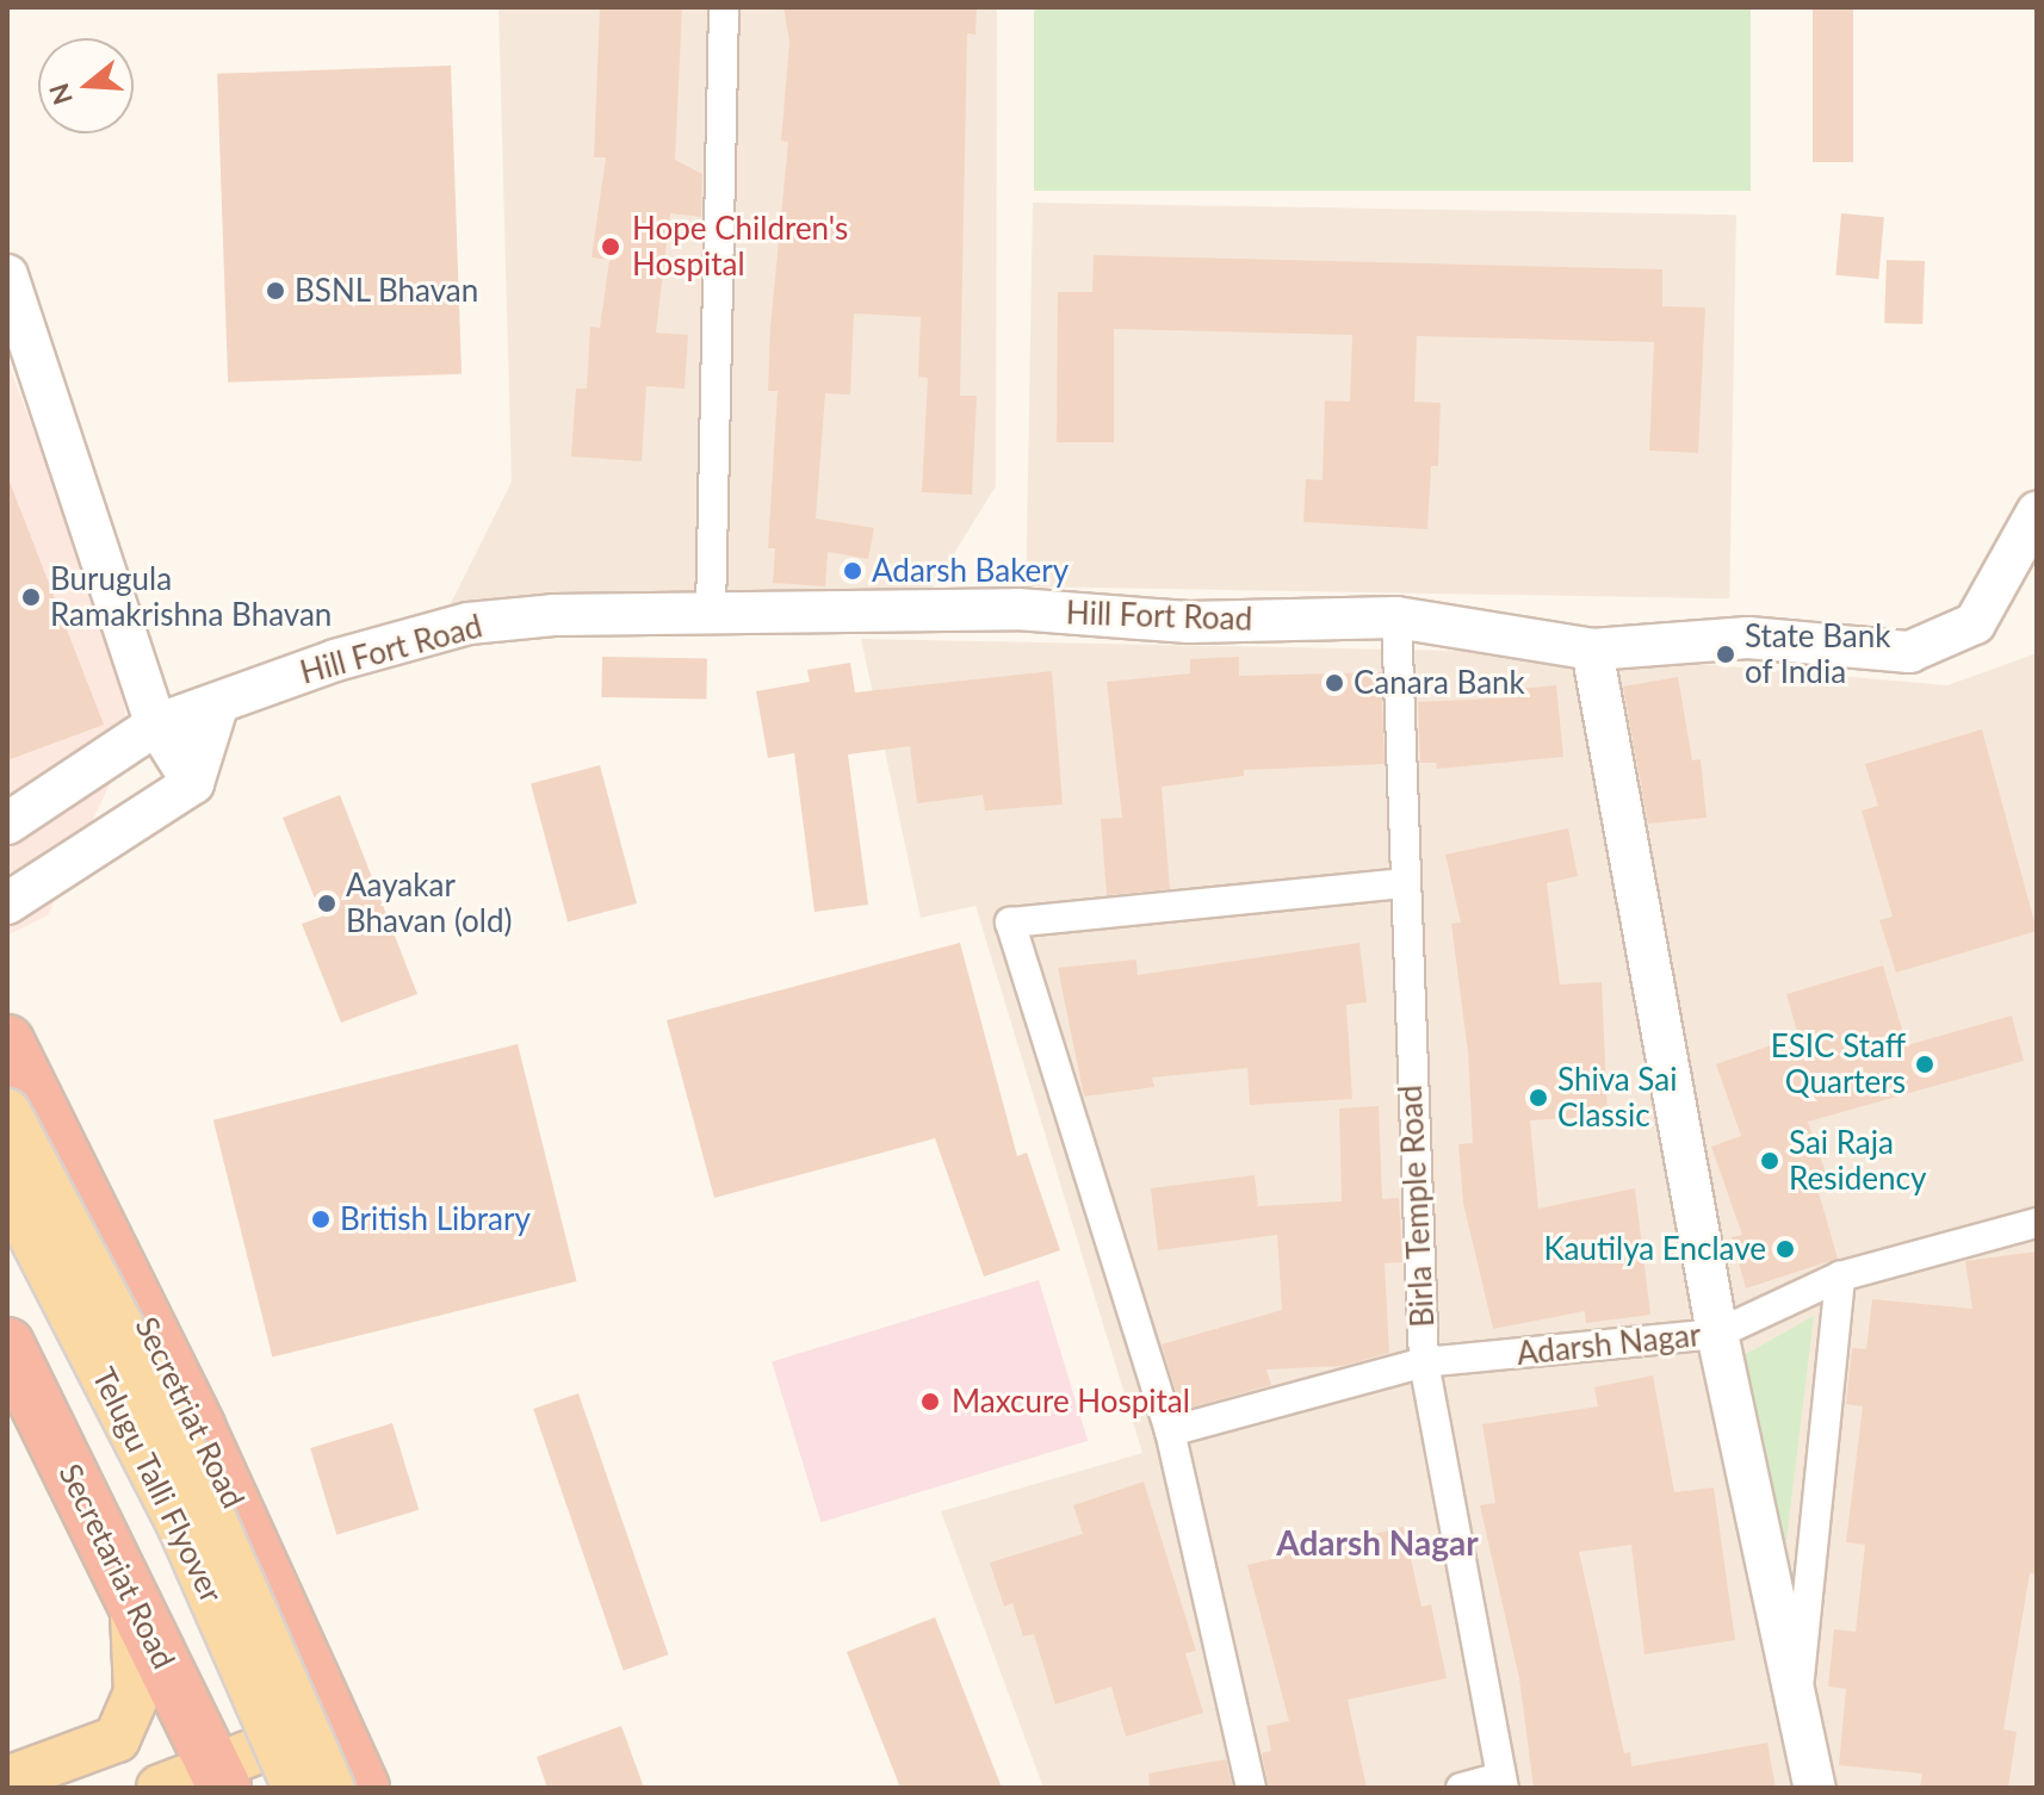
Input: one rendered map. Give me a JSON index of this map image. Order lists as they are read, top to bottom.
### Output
{
  "streets": {
    "highway": ["Secretriat Road", "Secretariat Road"],
    "main road": ["Hill Fort Road", "Telugu Talli Flyover"],
    "street": ["Birla Temple Road", "Adarsh Nagar"]
  },
  "crossings": [
    ["Hill Fort Road", "Birla Temple Road"],
    ["Birla Temple Road", "Adarsh Nagar"]
  ],
  "districts": ["Adarsh Nagar"],
  "places": [
    "Hope Children's Hospital",
    "BSNL Bhavan",
    "Adarsh Bakery",
    "Burugula Ramakrishna Bhavan",
    "State Bank of India",
    "Canara Bank",
    "Aayakar Bhavan (old)",
    "ESIC Staff Quarters",
    "Shiva Sai Classic",
    "Sai Raja Residency",
    "British Library",
    "Kautilya Enclave",
    "Maxcure Hospital"
  ],
  "north": "left"
}
